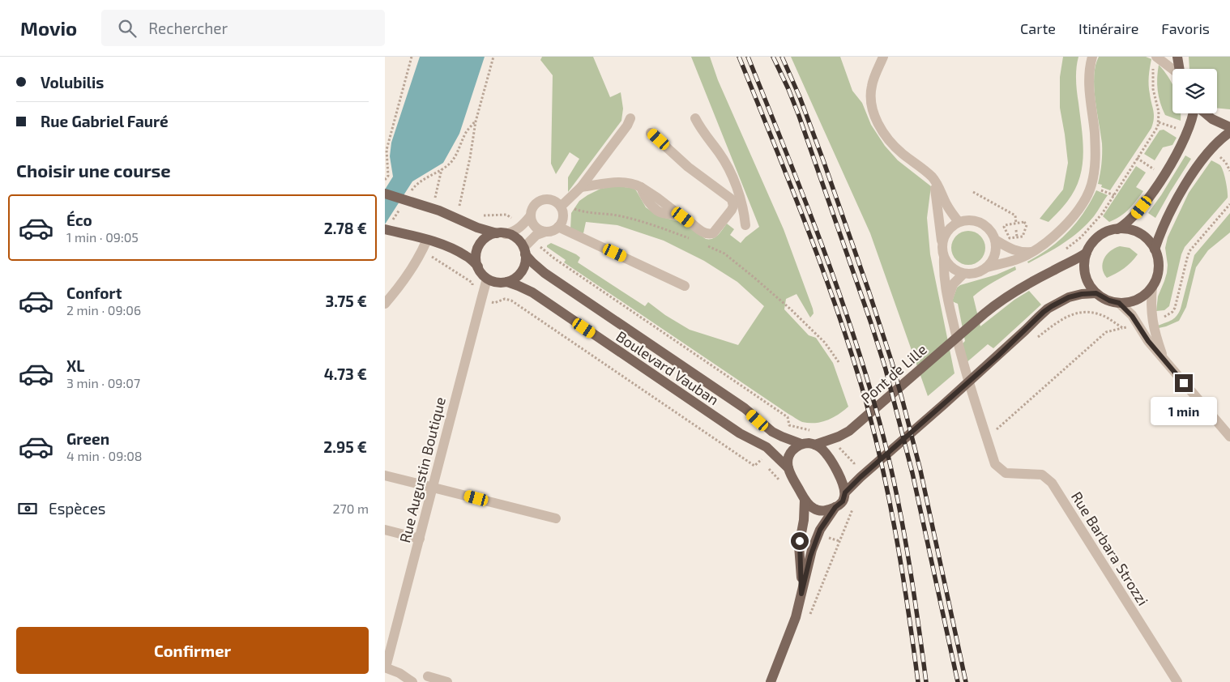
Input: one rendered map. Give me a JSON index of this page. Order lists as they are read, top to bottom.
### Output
{
  "streets": {
    "main road": ["Boulevard Vauban", "Pont de Lille"],
    "street": ["Rue Augustin Boutique", "Rue Barbara Strozzi"]
  },
  "crossings": [
    ["Boulevard Vauban", "Pont de Lille"],
    ["Boulevard Vauban", "Rue Augustin Boutique"]
  ],
  "page": {
    "header": "Movio",
    "search": "Rechercher",
    "nav": ["Carte", "Itinéraire", "Favoris"],
    "banner": ["Volubilis", "Rue Gabriel Fauré"],
    "heading": "Choisir une course",
    "list": [
      {
        "name": "Éco",
        "note": "1 min · 09:05",
        "value": "2.78 €"
      },
      {
        "name": "Confort",
        "note": "2 min · 09:06",
        "value": "3.75 €"
      },
      {
        "name": "XL",
        "note": "3 min · 09:07",
        "value": "4.73 €"
      },
      {
        "name": "Green",
        "note": "4 min · 09:08",
        "value": "2.95 €"
      }
    ],
    "bubble": "1 min",
    "pay": ["Espèces", "270 m"],
    "buttons": "Confirmer"
  }
}
